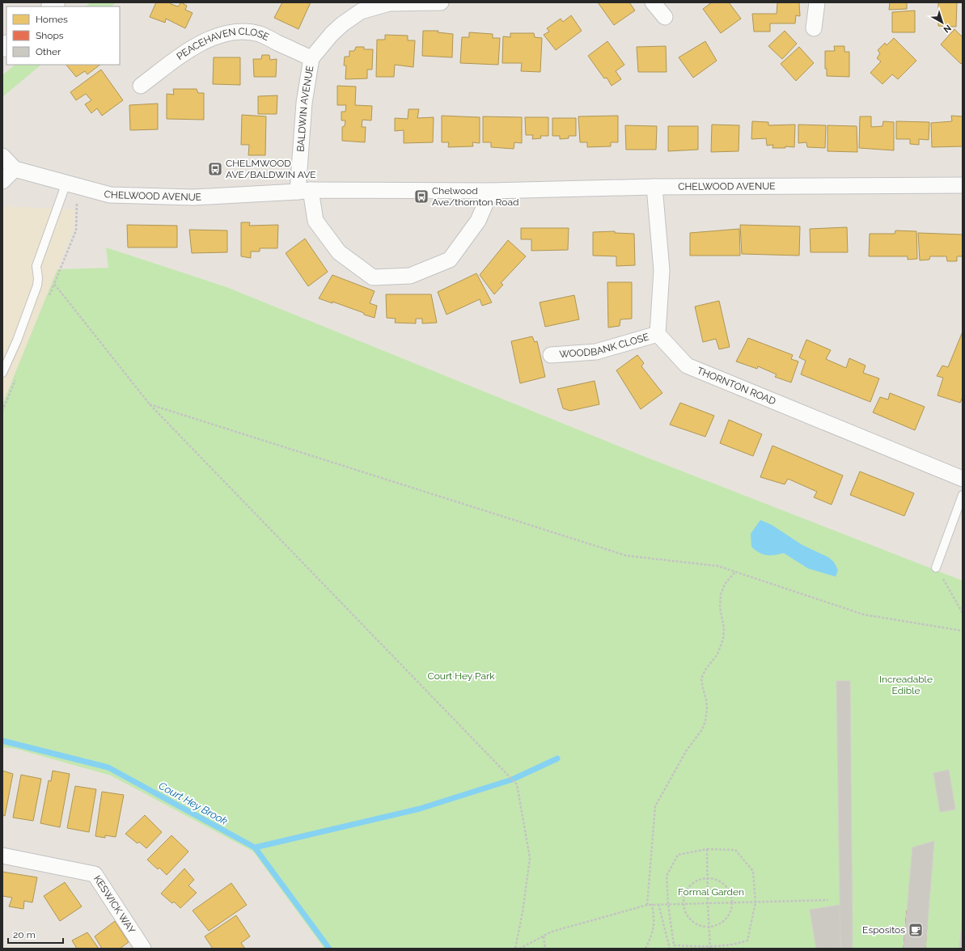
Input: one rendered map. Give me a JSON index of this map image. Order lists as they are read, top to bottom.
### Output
{
  "streets": {
    "street": [
      "PEACEHAVEN CLOSE",
      "BALDWIN AVENUE",
      "CHELWOOD AVENUE",
      "WOODBANK CLOSE",
      "THORNTON ROAD",
      "KESWICK WAY"
    ]
  },
  "crossings": [
    ["PEACEHAVEN CLOSE", "BALDWIN AVENUE"],
    ["BALDWIN AVENUE", "CHELWOOD AVENUE"],
    ["WOODBANK CLOSE", "THORNTON ROAD"]
  ],
  "water": ["Court Hey Brook"],
  "parks": ["Court Hey Park", "Increadable Edible", "Formal Garden"],
  "places": {
    "bus stop": ["CHELMWOOD AVE/BALDWIN AVE", "Chelwood Ave/thornton Road"],
    "cafe": ["Espositos"]
  },
  "legend": ["Homes", "Shops", "Other"],
  "scale_bar": "20 m",
  "north": "bottom right"
}
